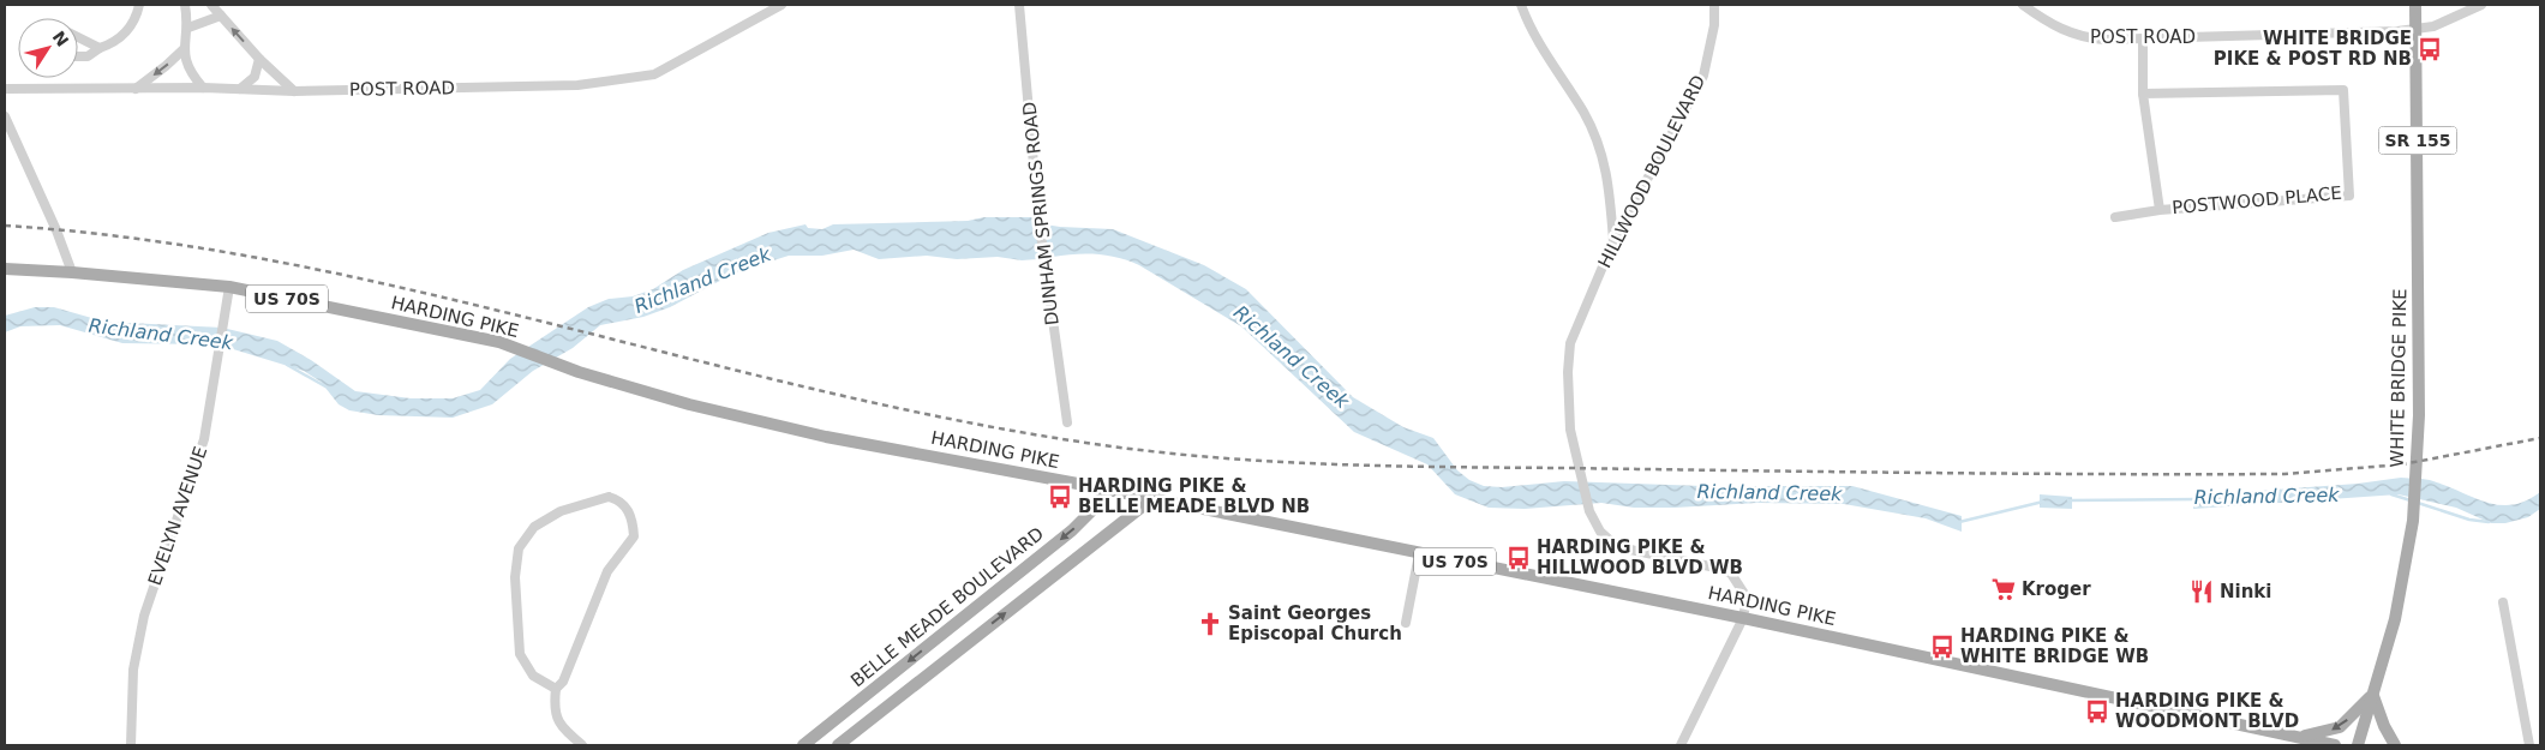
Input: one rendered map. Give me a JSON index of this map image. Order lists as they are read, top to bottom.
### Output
{
  "streets": {
    "main road": [
      "SR 155",
      "US 70S",
      "HARDING PIKE",
      "WHITE BRIDGE PIKE",
      "BELLE MEADE BOULEVARD"
    ],
    "street": [
      "POST ROAD",
      "HILLWOOD BOULEVARD",
      "POSTWOOD PLACE",
      "DUNHAM SPRINGS ROAD",
      "EVELYN AVENUE"
    ]
  },
  "crossings": [
    ["POST ROAD", "POSTWOOD PLACE"],
    ["POST ROAD", "WHITE BRIDGE PIKE"],
    ["HILLWOOD BOULEVARD", "HARDING PIKE"],
    ["HARDING PIKE", "EVELYN AVENUE"],
    ["HARDING PIKE", "BELLE MEADE BOULEVARD"]
  ],
  "water": ["Richland Creek"],
  "places": {
    "bus stop": [
      "WHITE BRIDGE PIKE & POST RD NB",
      "HARDING PIKE & BELLE MEADE BLVD NB",
      "HARDING PIKE & HILLWOOD BLVD WB",
      "HARDING PIKE & WHITE BRIDGE WB",
      "HARDING PIKE & WOODMONT BLVD"
    ],
    "supermarket": ["Kroger"],
    "restaurant": ["Ninki"],
    "church": ["Saint Georges Episcopal Church"]
  },
  "north": "top right"
}
